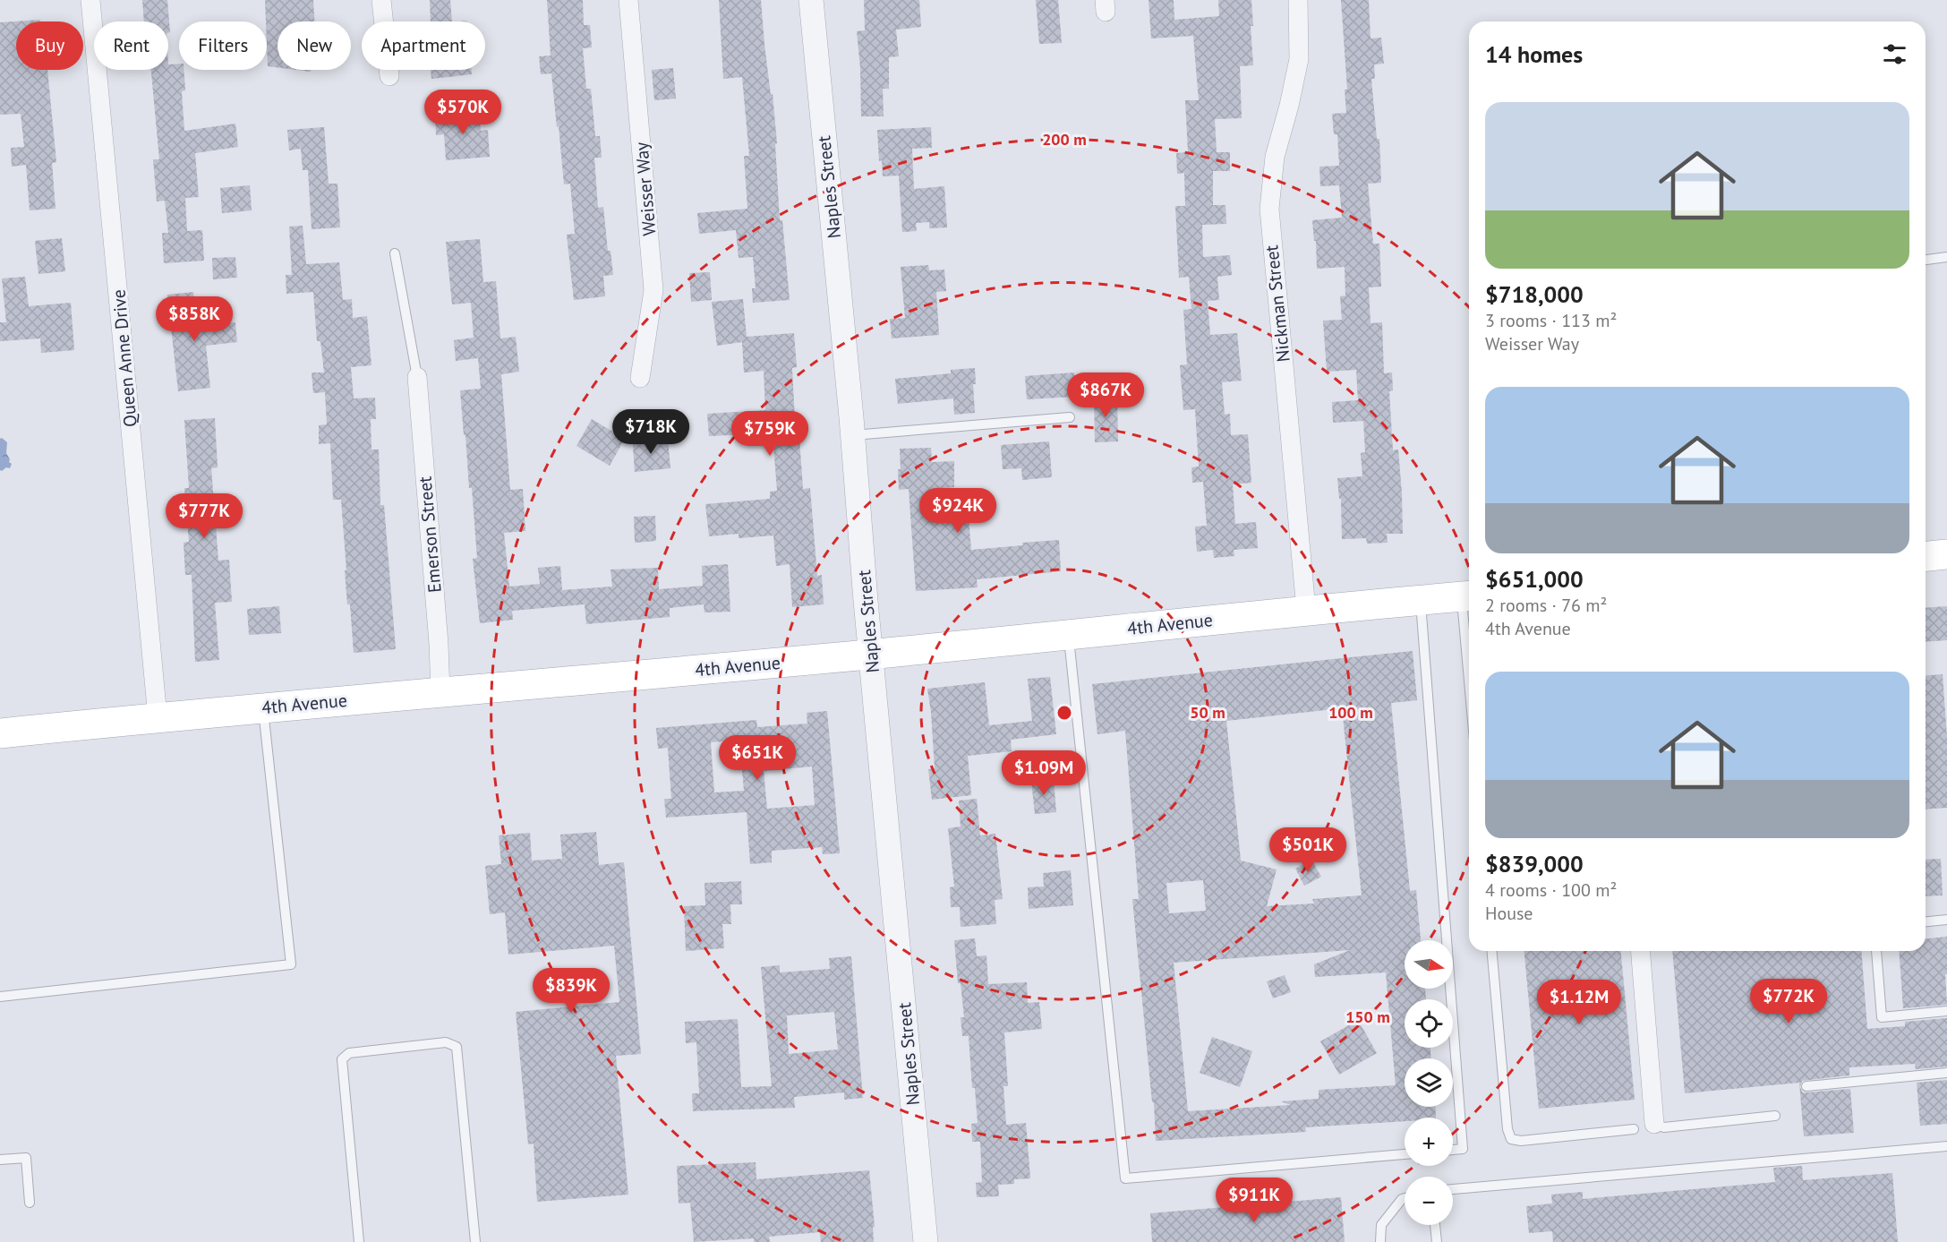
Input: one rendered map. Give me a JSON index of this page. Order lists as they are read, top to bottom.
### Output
{
  "streets": {
    "main road": ["4th Avenue"],
    "street": [
      "Naples Street",
      "Weisser Way",
      "Nickman Street",
      "Queen Anne Drive",
      "Emerson Street"
    ]
  },
  "crossings": [
    ["Naples Street", "4th Avenue"],
    ["Nickman Street", "4th Avenue"],
    ["Queen Anne Drive", "4th Avenue"],
    ["Emerson Street", "4th Avenue"]
  ],
  "north": "right",
  "page": {
    "chip": [
      "Buy",
      "Rent",
      "Filters",
      "New",
      "Apartment"
    ],
    "heading": "14 homes",
    "list": [
      {
        "name": "$718,000",
        "note": "3 rooms · 113 m² · Weisser Way"
      },
      {
        "name": "$651,000",
        "note": "2 rooms · 76 m² · 4th Avenue"
      },
      {
        "name": "$839,000",
        "note": "4 rooms · 100 m² · House"
      }
    ],
    "price": [
      "$570K",
      "$858K",
      "$867K",
      "$718K",
      "$759K",
      "$924K",
      "$777K",
      "$651K",
      "$1.09M",
      "$501K",
      "$839K",
      "$772K",
      "$1.12M",
      "$911K"
    ],
    "map_buttons": ["+", "−"]
  },
  "rings": [
    "200 m",
    "50 m",
    "100 m",
    "150 m"
  ]
}
